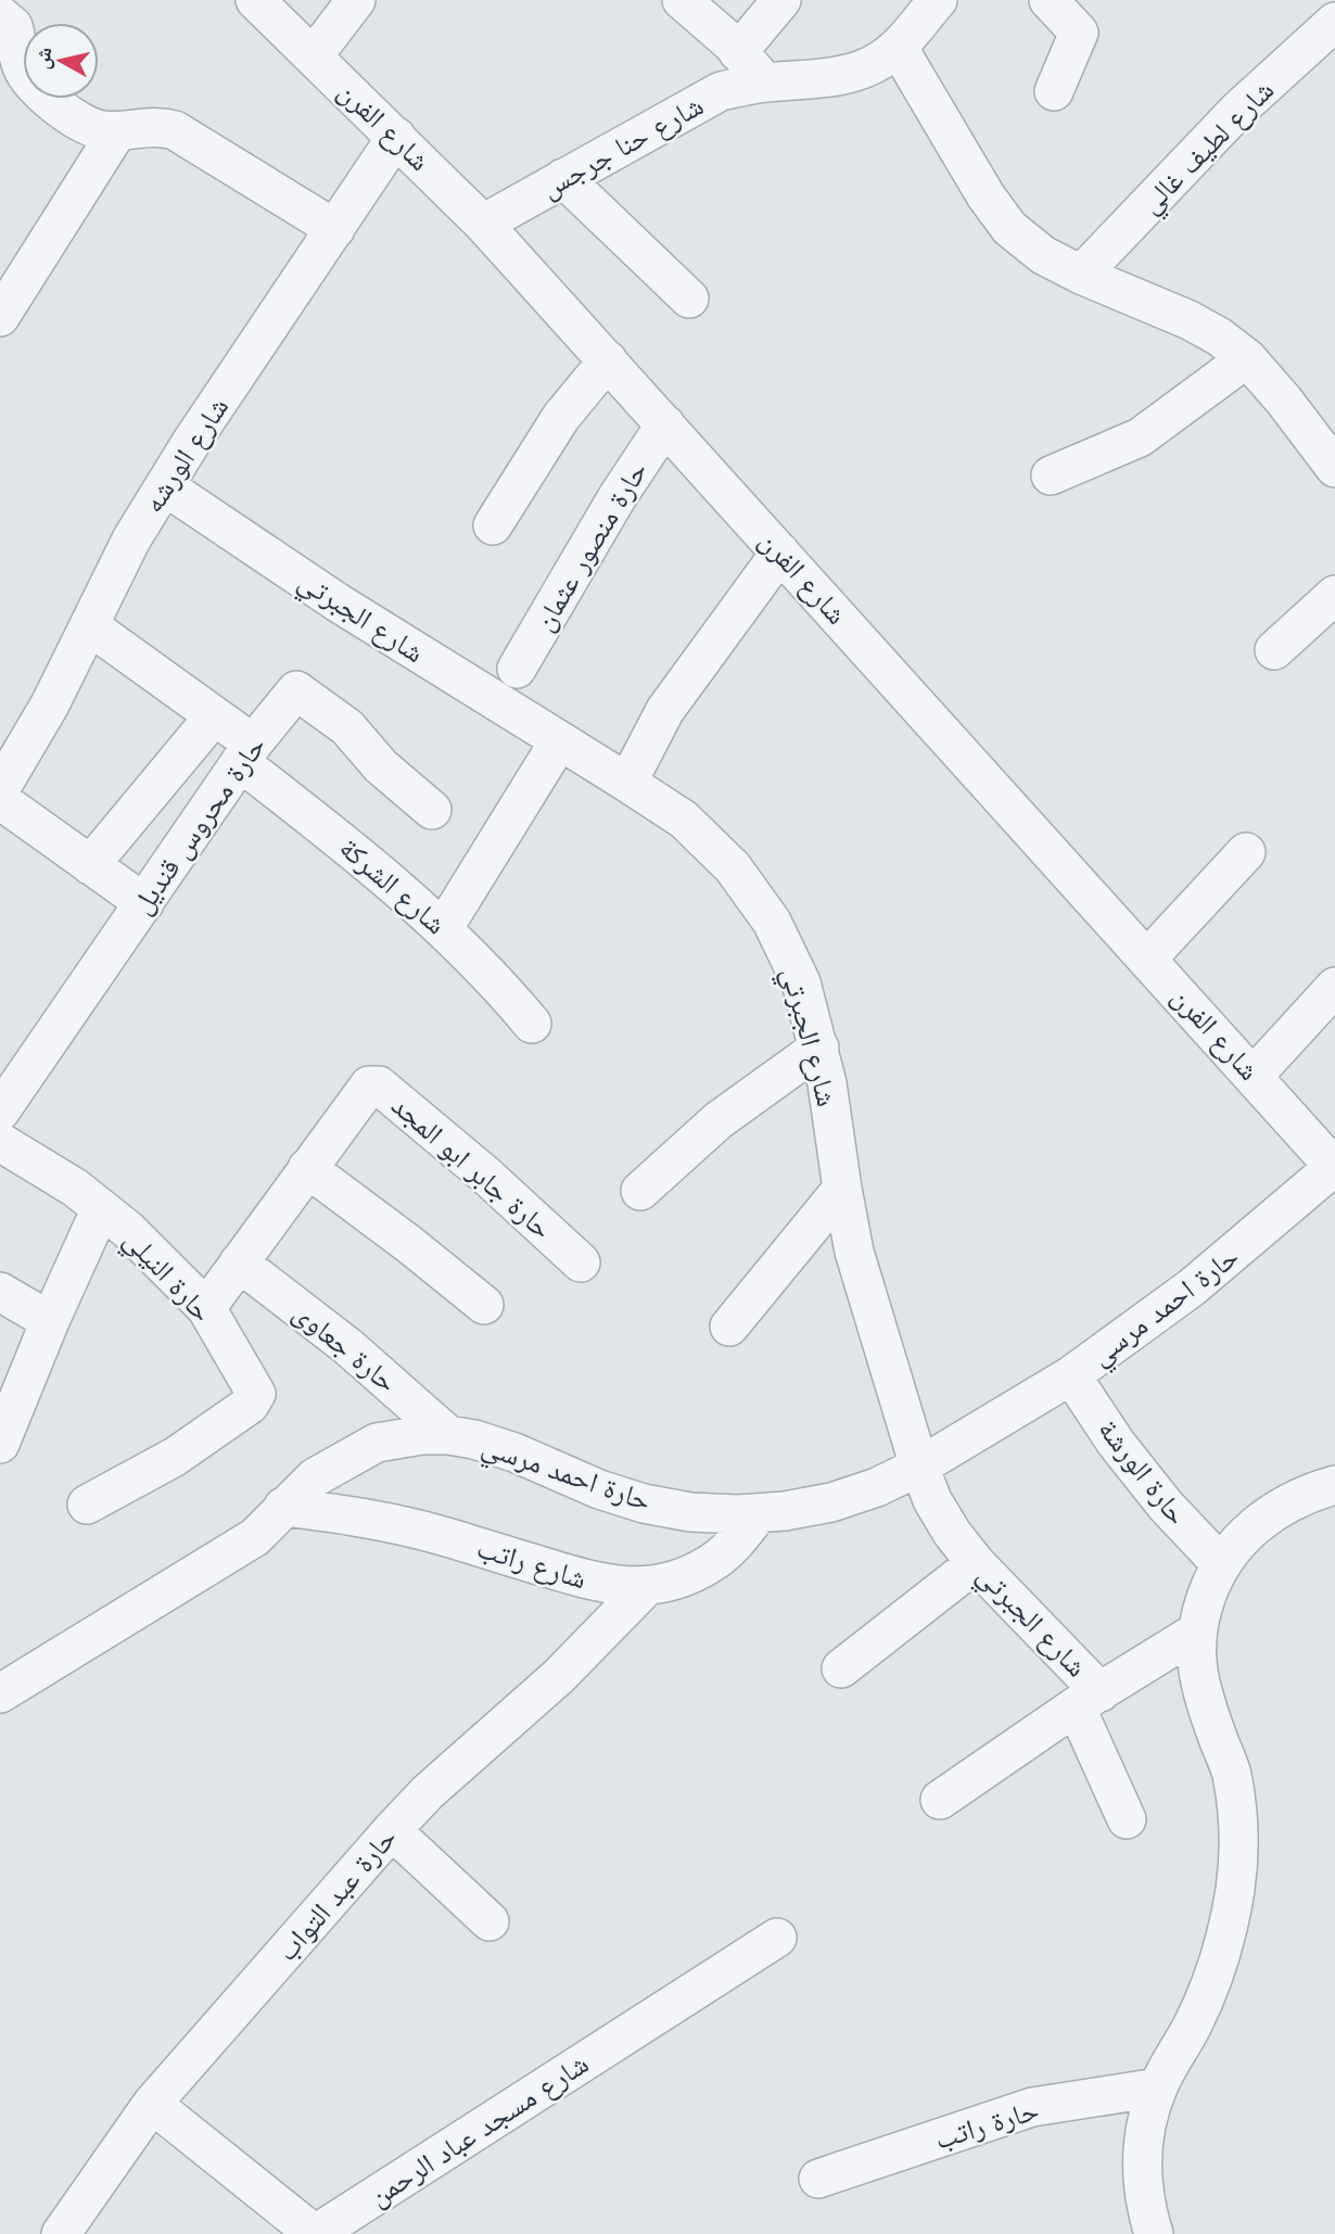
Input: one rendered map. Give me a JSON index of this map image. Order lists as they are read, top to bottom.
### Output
{
  "streets": {
    "street": [
      "شارع الفرن",
      "شارع حنا جرجس",
      "شارع لطيف غالي",
      "شارع الورشه",
      "حارة منصور عثمان",
      "شارع الجبرتي",
      "حارة محروس قنديل",
      "شارع الشركة",
      "حارة جابر ابو المجد",
      "حارة النيلي",
      "حارة احمد مرسي",
      "حارة جعاوى",
      "حارة الورشة",
      "شارع راتب",
      "حارة عبد التواب",
      "حارة راتب",
      "شارع مسجد عباد الرحمن"
    ]
  },
  "crossings": [
    ["شارع الفرن", "شارع حنا جرجس"],
    ["شارع الفرن", "شارع الورشه"],
    ["شارع الفرن", "حارة منصور عثمان"],
    ["شارع الفرن", "حارة احمد مرسي"],
    ["شارع الورشه", "شارع الجبرتي"],
    ["شارع الورشه", "شارع الشركة"],
    ["شارع الجبرتي", "حارة احمد مرسي"],
    ["حارة محروس قنديل", "شارع الشركة"],
    ["حارة احمد مرسي", "حارة جعاوى"],
    ["حارة احمد مرسي", "حارة الورشة"],
    ["حارة احمد مرسي", "شارع راتب"],
    ["شارع راتب", "حارة عبد التواب"],
    ["حارة عبد التواب", "شارع مسجد عباد الرحمن"]
  ],
  "north": "left"
}
